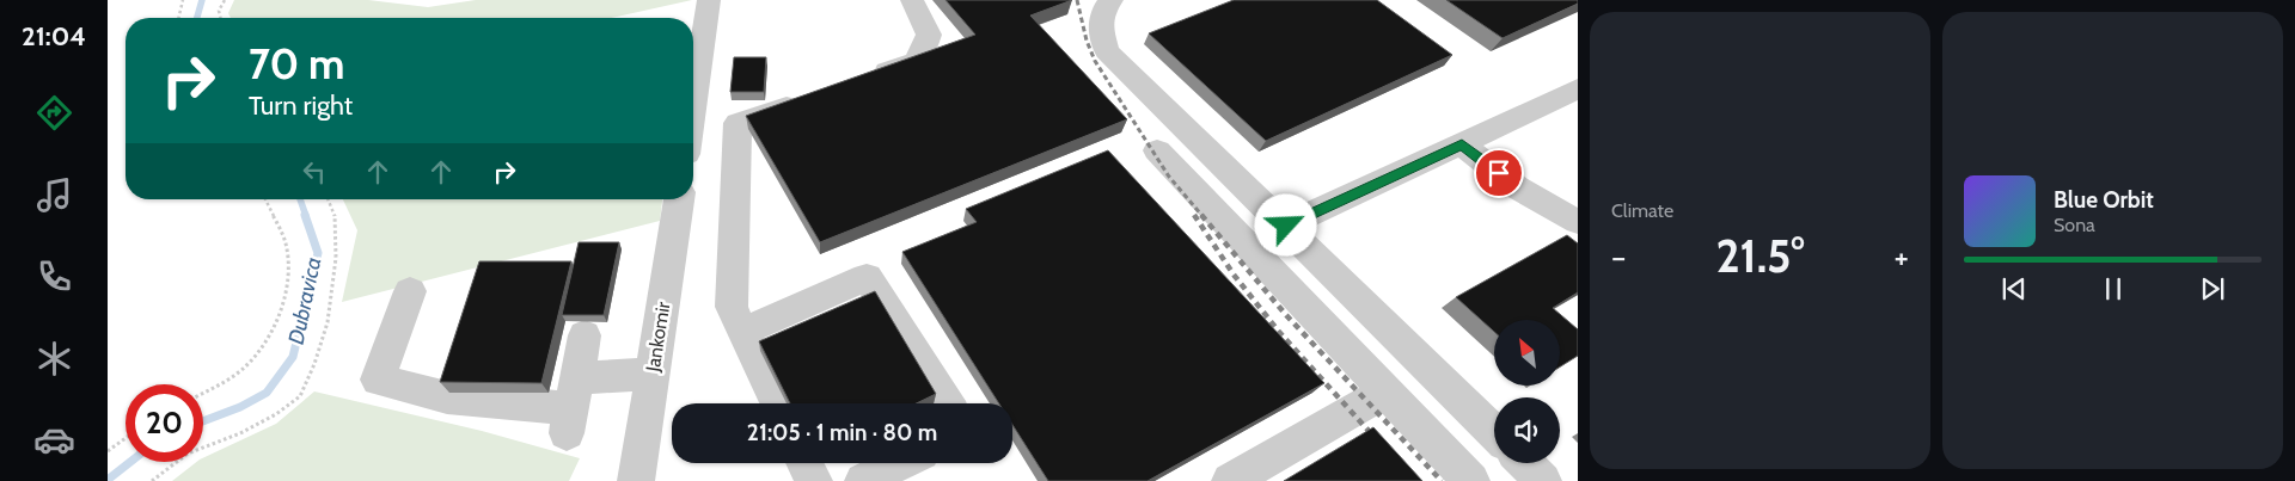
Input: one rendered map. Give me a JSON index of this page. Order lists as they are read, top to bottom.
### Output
{
  "streets": {
    "street": ["Jankomir"]
  },
  "water": ["Dubravica"],
  "north": "top left",
  "page": {
    "tabs": "21:04",
    "tile": "Climate",
    "turn": ["70 m", "Turn right"],
    "song": ["Blue Orbit", "Sona"],
    "heat": ["−", "21.5°", "+"],
    "limit": "20",
    "trip": "21:05 · 1 min · 80 m"
  }
}
